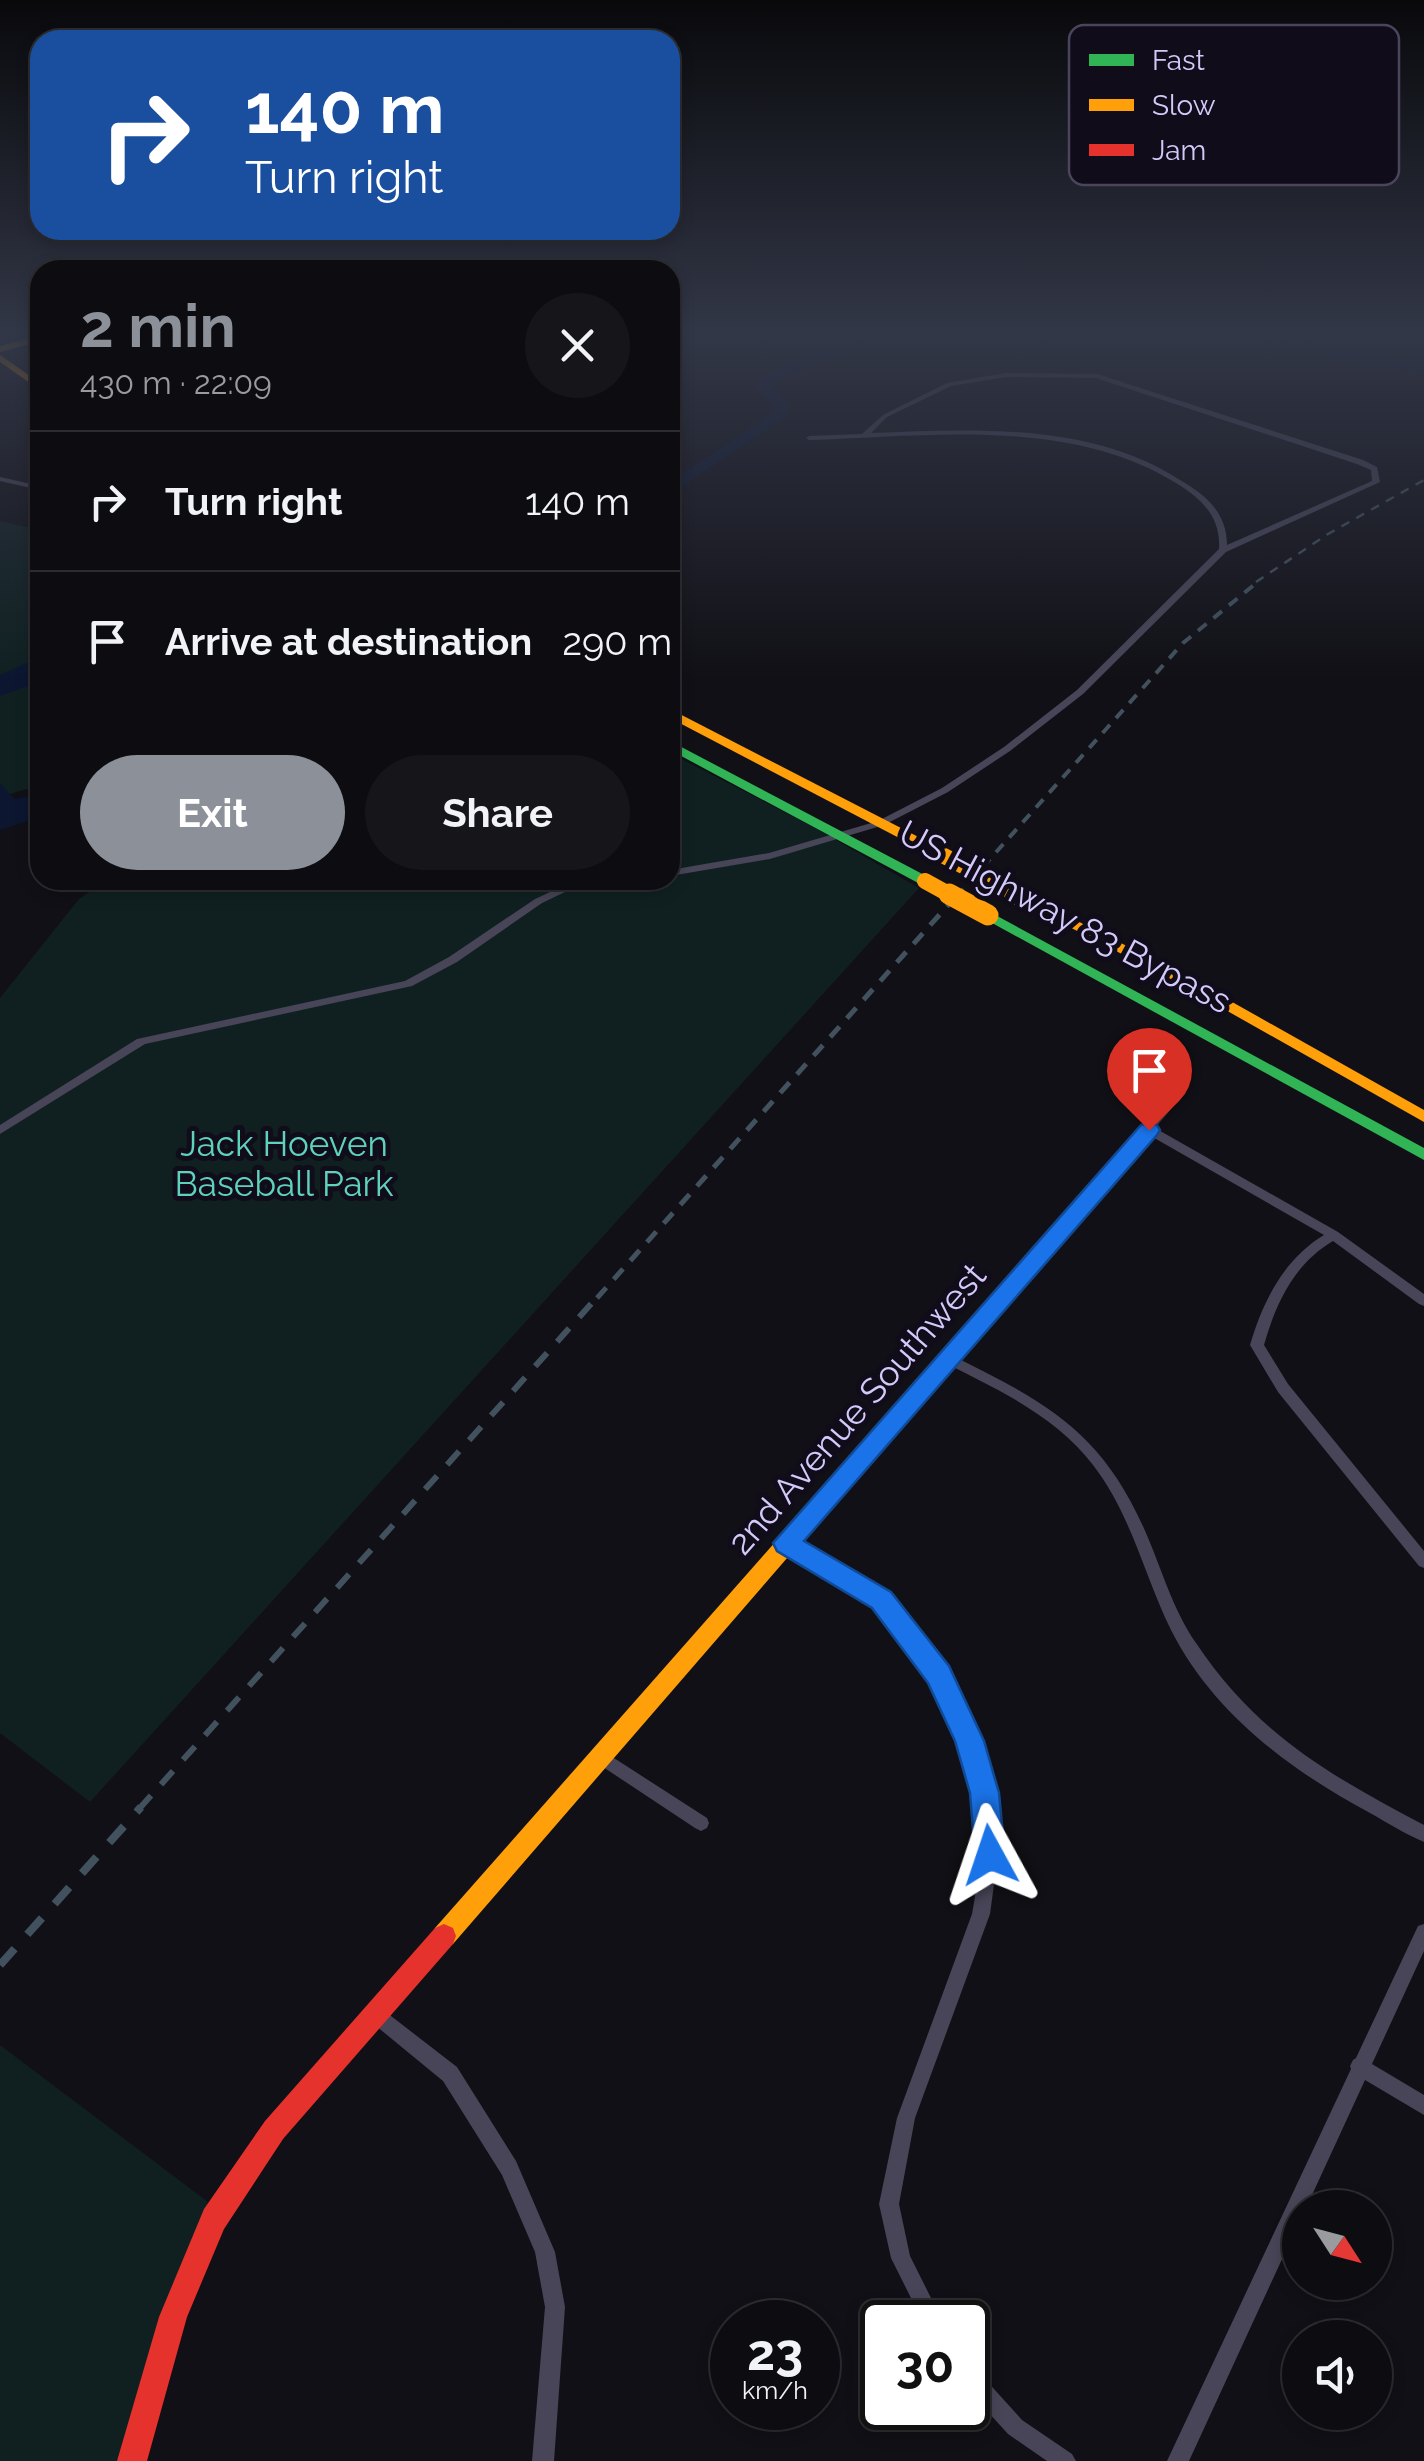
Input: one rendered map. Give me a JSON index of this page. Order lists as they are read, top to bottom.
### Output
{
  "streets": {
    "main road": ["US Highway 83 Bypass", "2nd Avenue Southwest"]
  },
  "parks": ["Jack Hoeven Baseball Park"],
  "legend": ["Fast", "Slow", "Jam"],
  "north": "bottom right",
  "page": {
    "turn": ["140 m", "Turn right"],
    "heading": ["2 min", "430 m · 22:09"],
    "list": [
      {
        "name": "Turn right",
        "value": "140 m"
      },
      {
        "name": "Arrive at destination",
        "value": "290 m"
      }
    ],
    "buttons": ["Exit", "Share"],
    "speed": "23 km/h",
    "limit": "30"
  }
}
